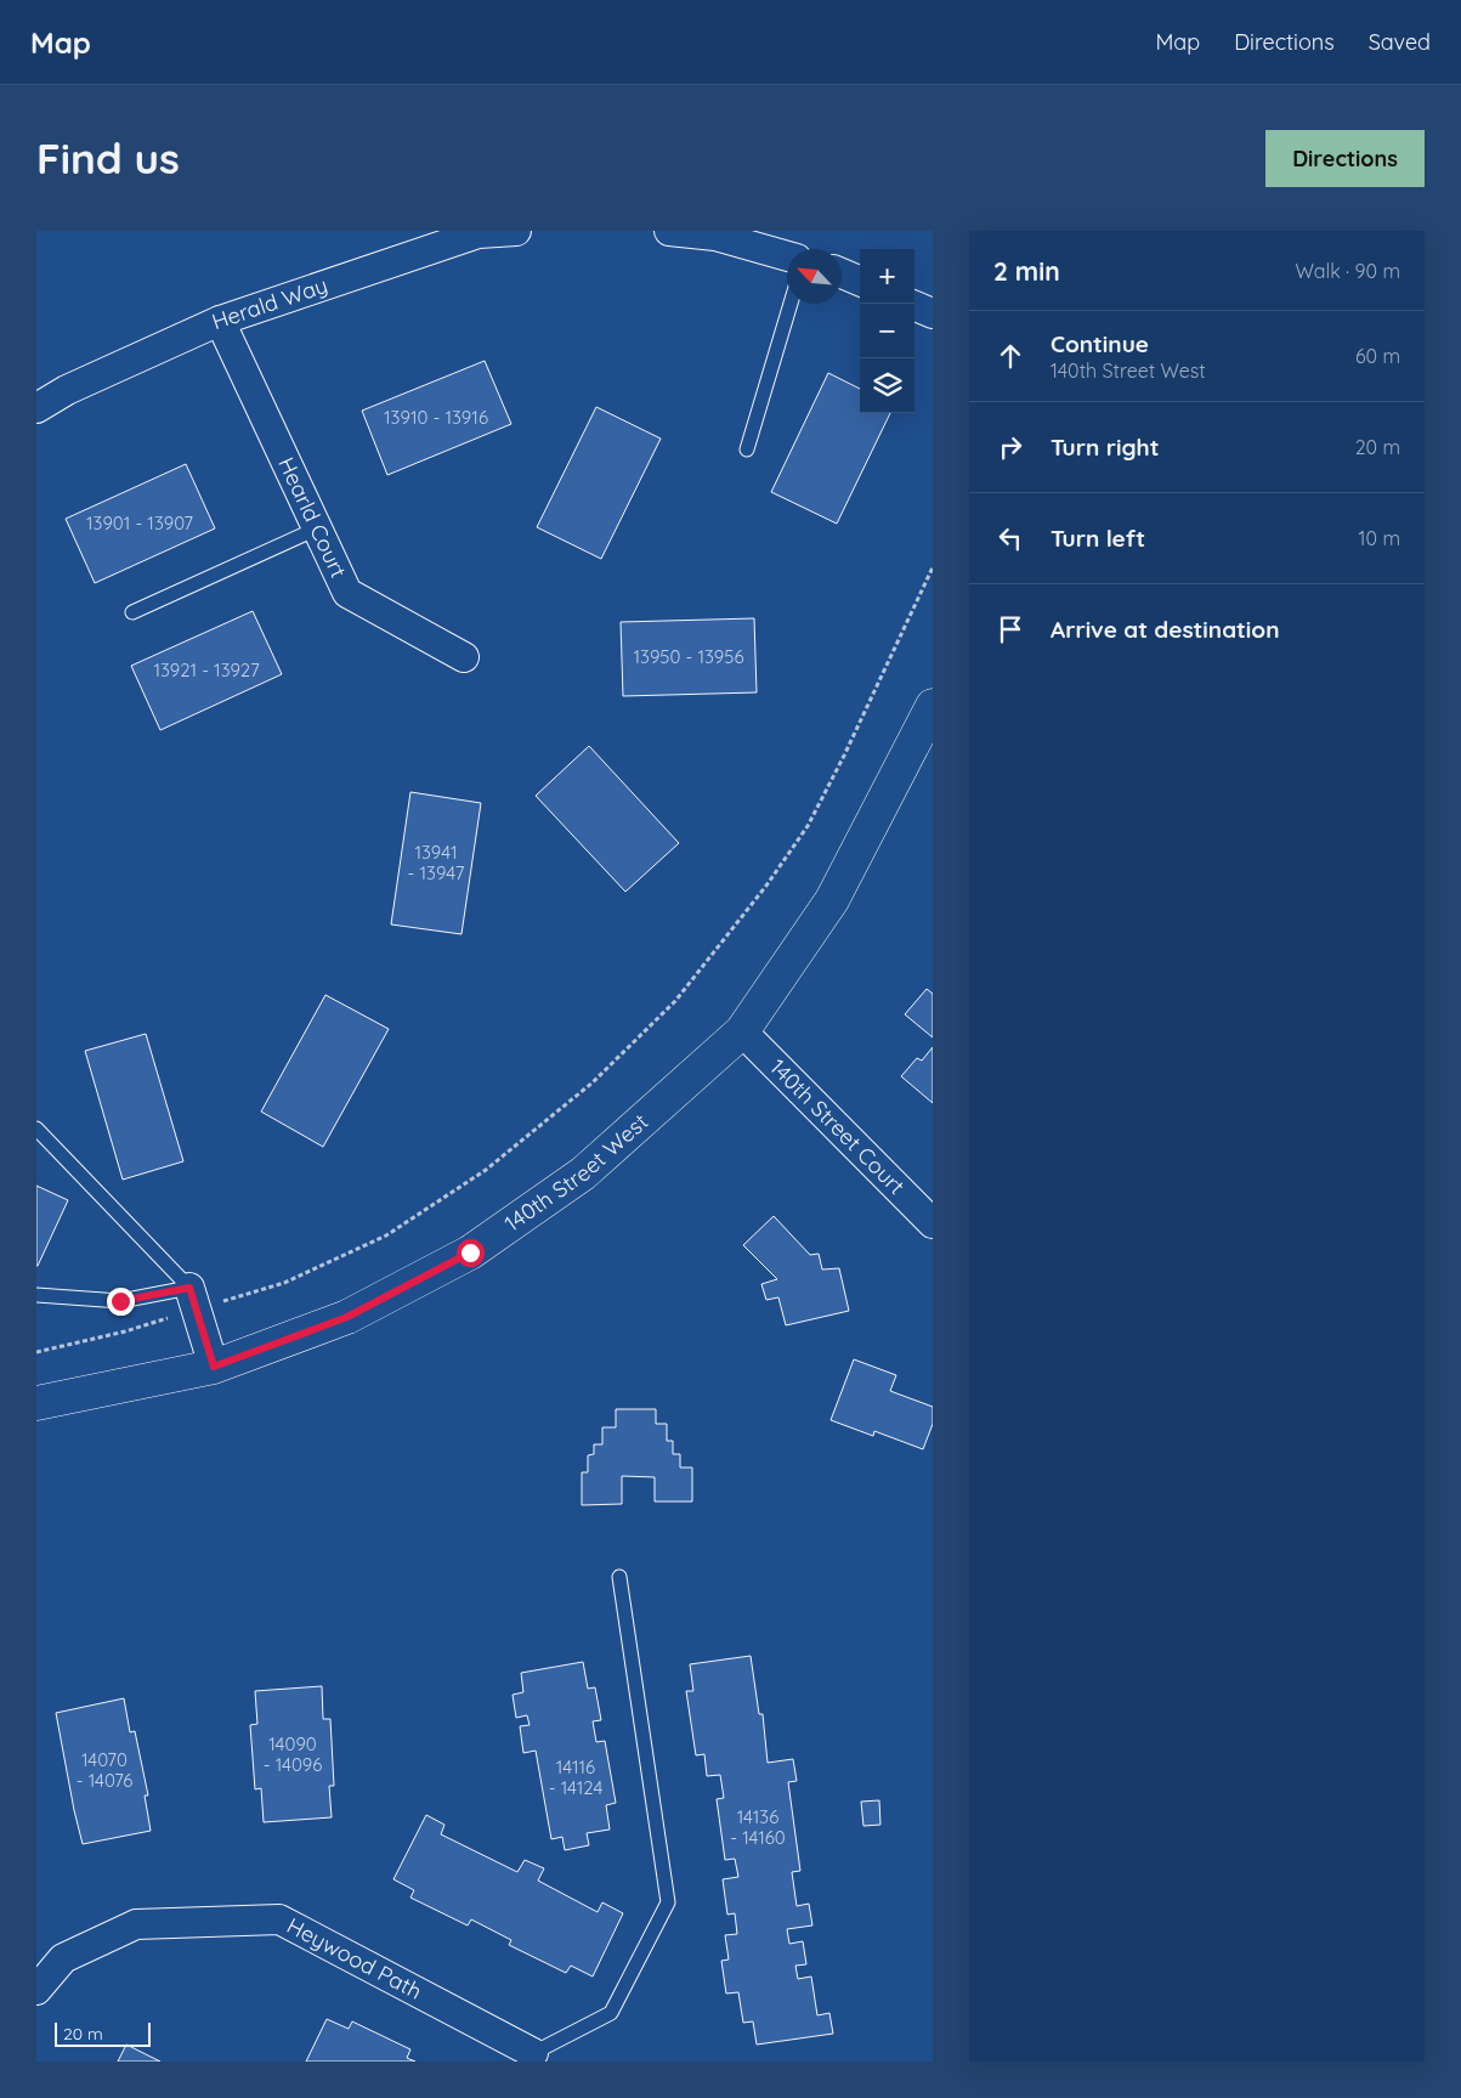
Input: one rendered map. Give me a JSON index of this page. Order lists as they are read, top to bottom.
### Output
{
  "streets": {
    "street": [
      "Herald Way",
      "Hearld Court",
      "140th Street Court",
      "140th Street West",
      "Heywood Path"
    ]
  },
  "crossings": [
    ["Herald Way", "Hearld Court"],
    ["140th Street Court", "140th Street West"]
  ],
  "house_numbers": [
    "13910 - 13916",
    "13901 - 13907",
    "13950 - 13956",
    "13921 - 13927",
    "13941 - 13947",
    "14090 - 14096",
    "14070 - 14076",
    "14116 - 14124",
    "14136 - 14160"
  ],
  "scale_bar": "20 m",
  "north": "top left",
  "page": {
    "header": "Map",
    "nav": ["Map", "Directions", "Saved"],
    "buttons": "Directions",
    "title": "Find us",
    "heading": ["2 min", "Walk · 90 m"],
    "map_buttons": ["+", "−"],
    "list": [
      ["Continue", "140th Street West", "60 m"],
      ["Turn right", "20 m"],
      ["Turn left", "10 m"],
      "Arrive at destination"
    ],
    "scale": "20 m"
  }
}
